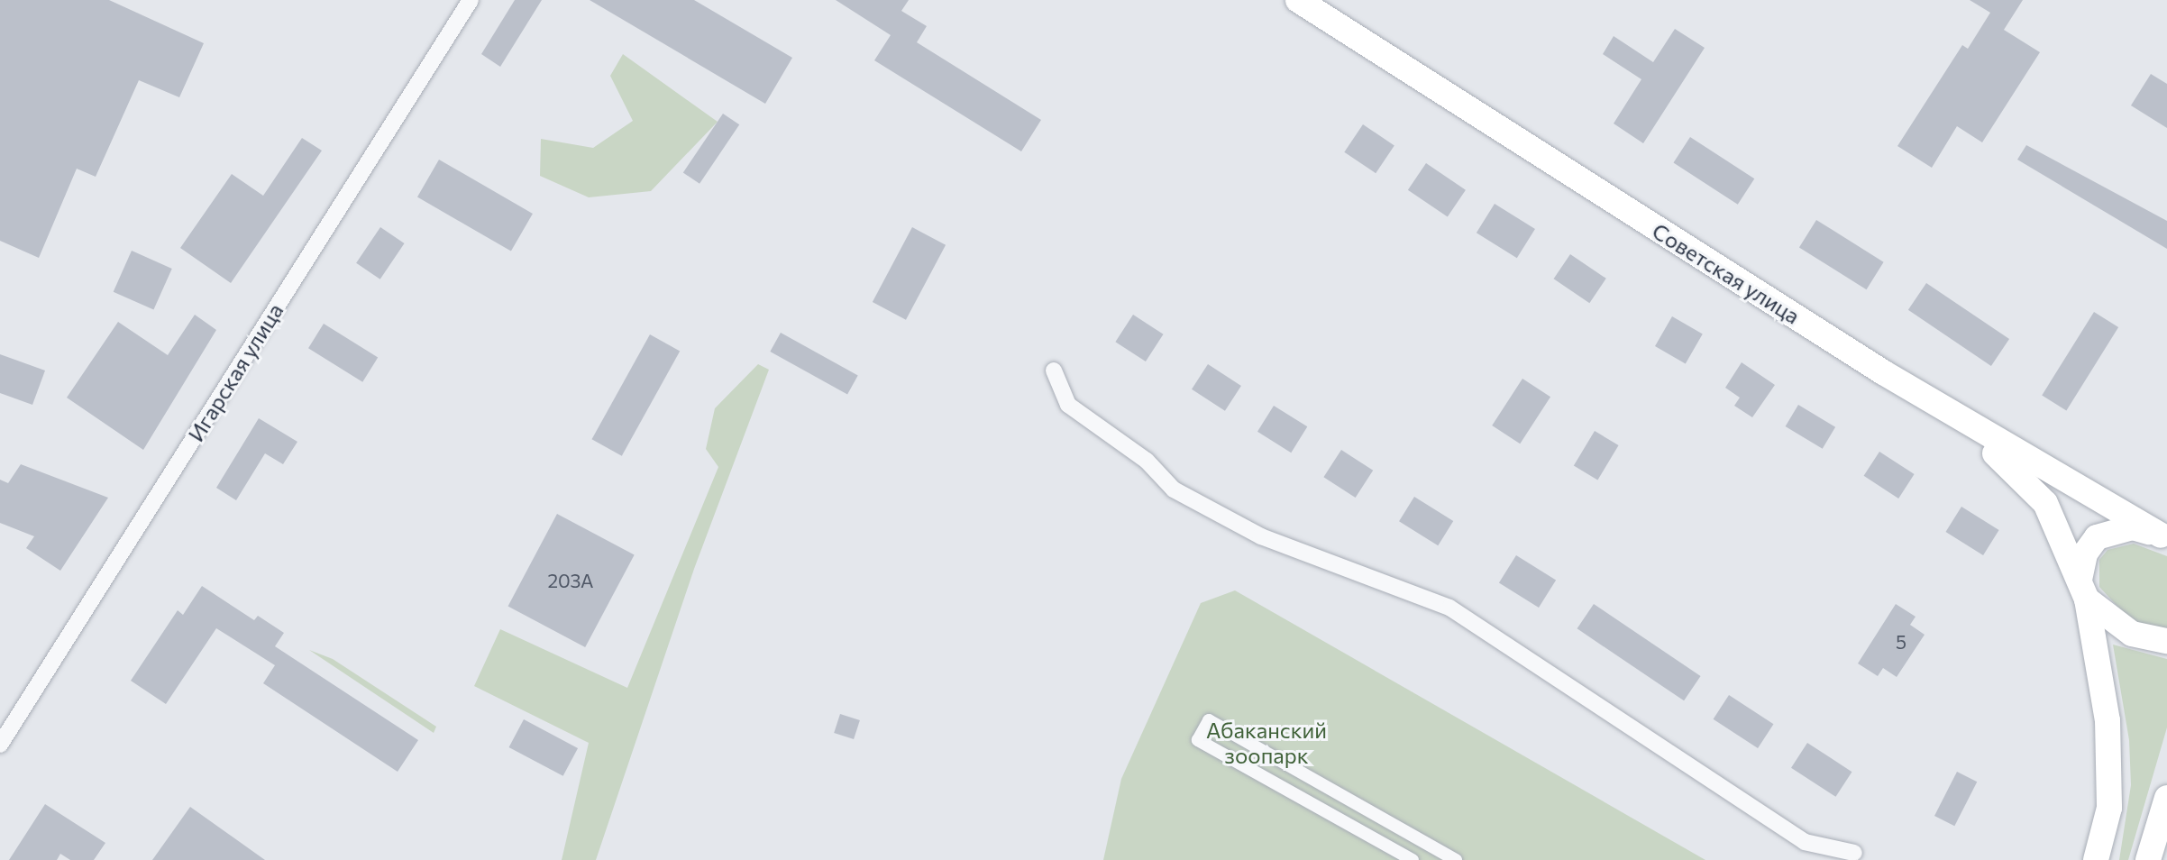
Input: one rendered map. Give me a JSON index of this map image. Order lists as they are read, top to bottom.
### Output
{
  "streets": {
    "main road": ["Советская улица"],
    "street": ["Игарская улица"]
  },
  "parks": ["Абаканский зоопарк"],
  "house_numbers": ["203А", "5"]
}
